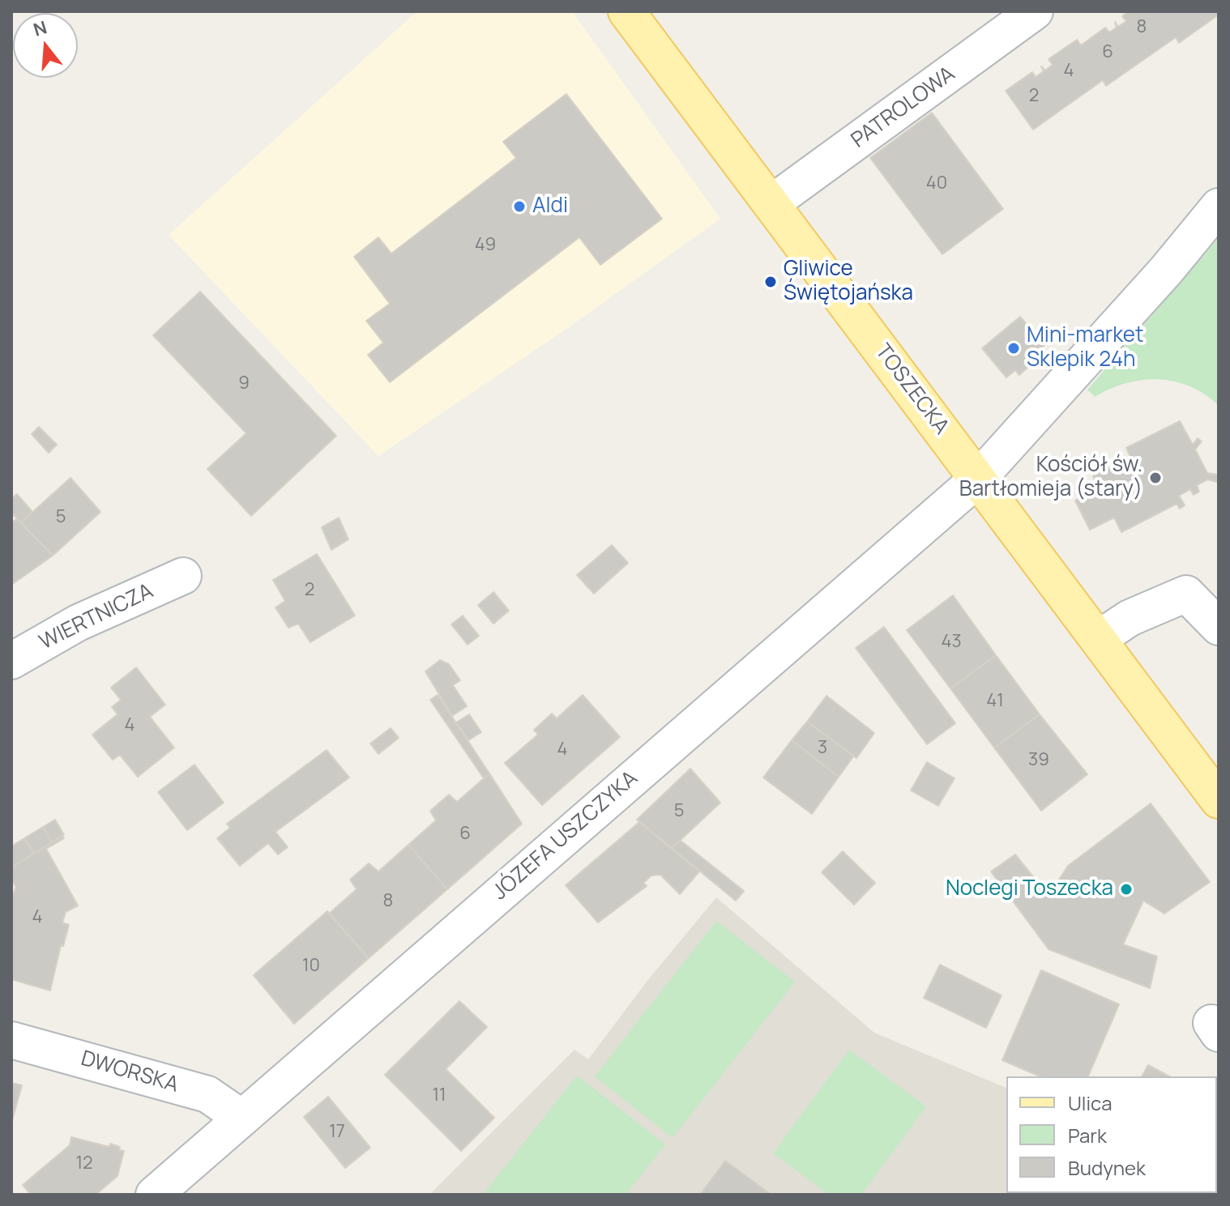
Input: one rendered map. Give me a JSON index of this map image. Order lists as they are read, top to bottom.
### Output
{
  "streets": {
    "main road": ["TOSZECKA"],
    "street": [
      "PATROLOWA",
      "WIERTNICZA",
      "JÓZEFA USZCZYKA",
      "DWORSKA"
    ]
  },
  "crossings": [
    ["PATROLOWA", "TOSZECKA"],
    ["TOSZECKA", "JÓZEFA USZCZYKA"],
    ["JÓZEFA USZCZYKA", "DWORSKA"]
  ],
  "places": [
    "Aldi",
    "Gliwice Świętojańska",
    "Mini-market Sklepik 24h",
    "Kościół św. Bartłomieja (stary)",
    "Noclegi Toszecka"
  ],
  "house_numbers": [
    "8",
    "6",
    "4",
    "2",
    "40",
    "49",
    "9",
    "5",
    "2",
    "43",
    "41",
    "4",
    "3",
    "4",
    "39",
    "5",
    "6",
    "8",
    "4",
    "10",
    "11",
    "17",
    "12"
  ],
  "legend": ["Ulica", "Park", "Budynek"],
  "north": "top"
}
